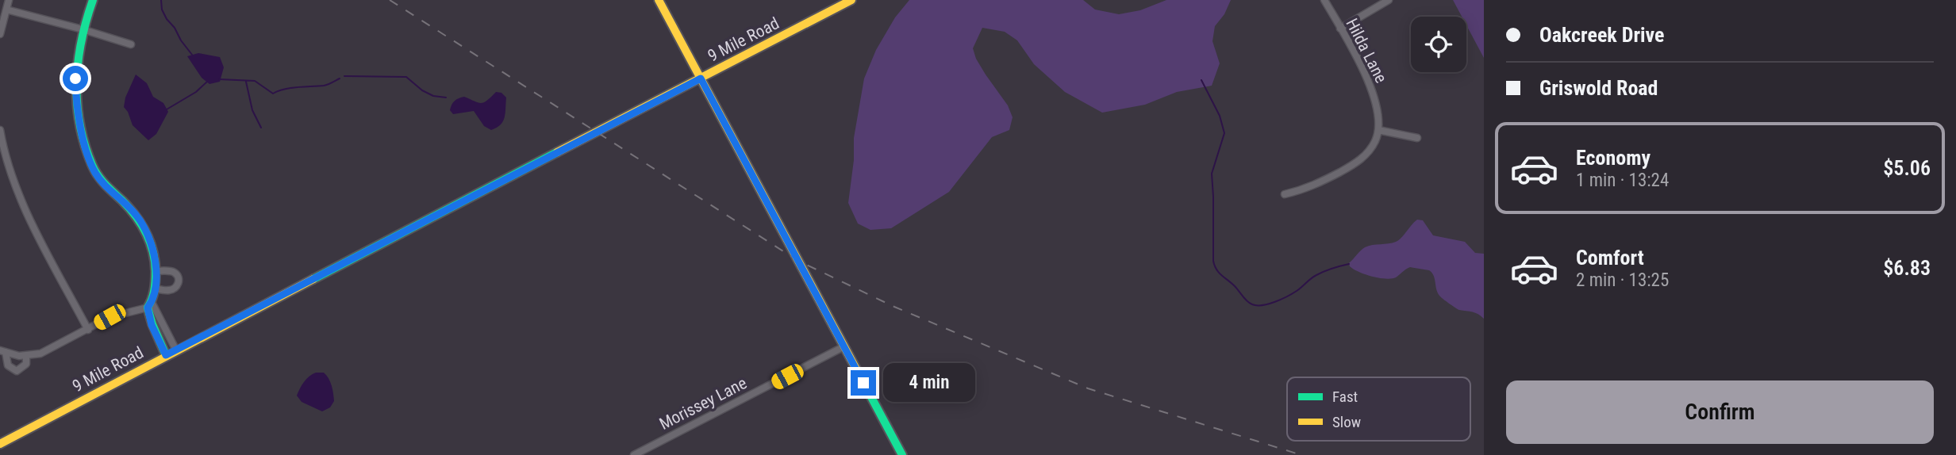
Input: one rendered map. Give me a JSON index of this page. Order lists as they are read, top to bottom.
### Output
{
  "streets": {
    "street": ["9 Mile Road", "Hilda Lane", "Morissey Lane"]
  },
  "legend": ["Fast", "Slow"],
  "page": {
    "banner": ["Oakcreek Drive", "Griswold Road"],
    "list": [
      {
        "name": "Economy",
        "note": "1 min · 13:24",
        "value": "$5.06"
      },
      {
        "name": "Comfort",
        "note": "2 min · 13:25",
        "value": "$6.83"
      }
    ],
    "bubble": "4 min",
    "buttons": "Confirm"
  }
}
